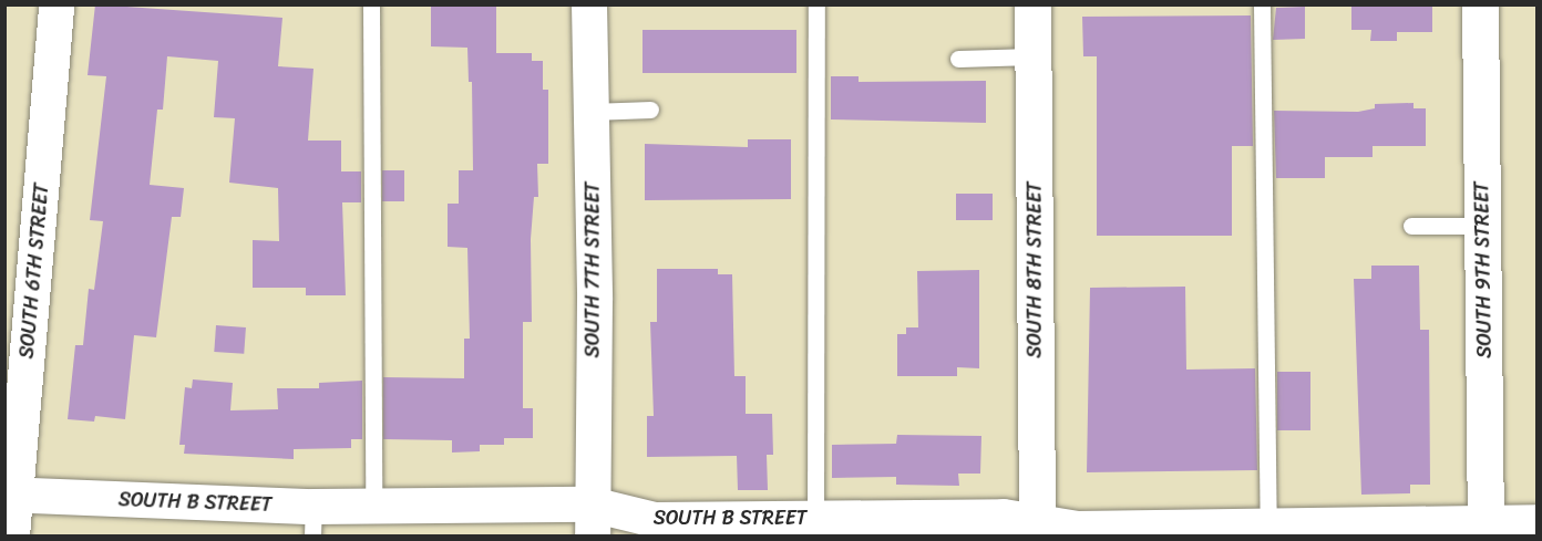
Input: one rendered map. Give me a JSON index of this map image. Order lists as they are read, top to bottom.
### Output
{
  "streets": {
    "highway": ["SOUTH 8TH STREET", "SOUTH 9TH STREET"],
    "street": ["SOUTH 7TH STREET", "SOUTH 6TH STREET", "SOUTH B STREET"]
  },
  "crossings": [
    ["SOUTH 7TH STREET", "SOUTH B STREET"],
    ["SOUTH 8TH STREET", "SOUTH B STREET"],
    ["SOUTH 9TH STREET", "SOUTH B STREET"],
    ["SOUTH 6TH STREET", "SOUTH B STREET"]
  ]
}
